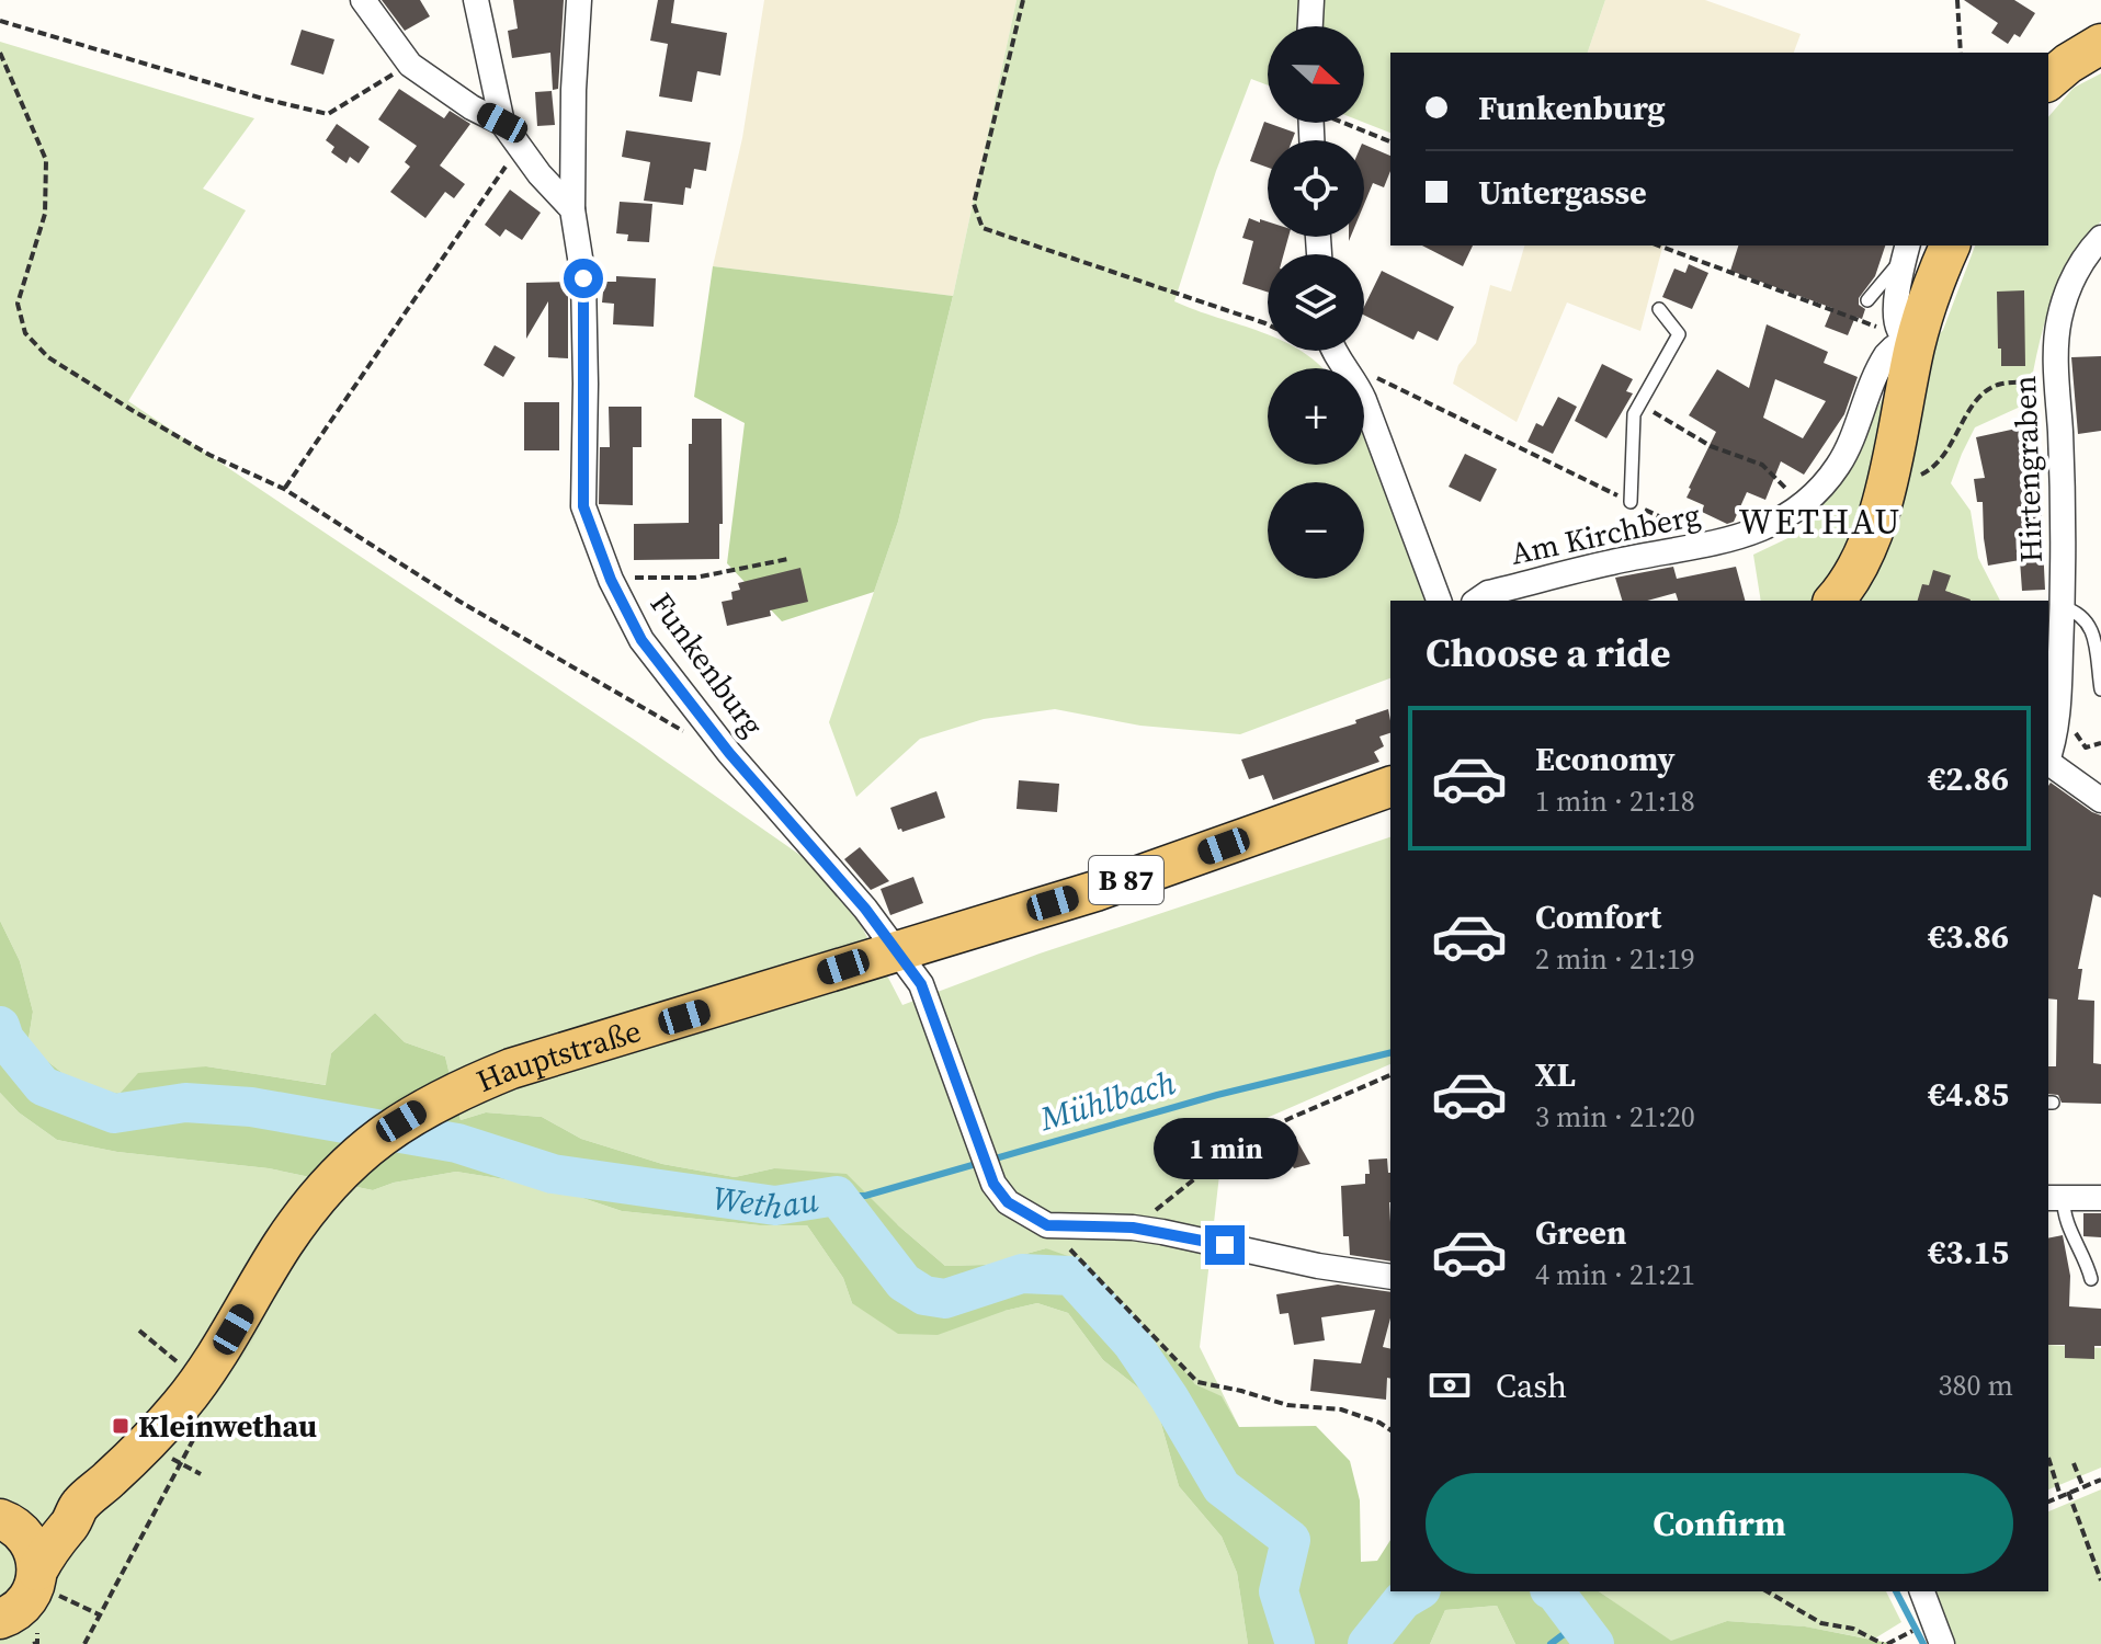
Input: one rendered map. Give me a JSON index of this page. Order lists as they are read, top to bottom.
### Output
{
  "streets": {
    "main road": ["B 87", "Hauptstraße"],
    "street": ["Hirtengraben", "Am Kirchberg", "Funkenburg"]
  },
  "crossings": [
    ["Funkenburg", "Hauptstraße"],
    ["B 87", "Hauptstraße"]
  ],
  "districts": ["WETHAU"],
  "water": ["Mühlbach", "Wethau"],
  "places": {
    "transit": ["Kleinwethau"]
  },
  "north": "right",
  "page": {
    "map_buttons": ["+", "−"],
    "banner": ["Funkenburg", "Untergasse"],
    "heading": "Choose a ride",
    "list": [
      {
        "name": "Economy",
        "note": "1 min · 21:18",
        "value": "€2.86"
      },
      {
        "name": "Comfort",
        "note": "2 min · 21:19",
        "value": "€3.86"
      },
      {
        "name": "XL",
        "note": "3 min · 21:20",
        "value": "€4.85"
      },
      {
        "name": "Green",
        "note": "4 min · 21:21",
        "value": "€3.15"
      }
    ],
    "bubble": "1 min",
    "pay": ["Cash", "380 m"],
    "buttons": "Confirm"
  }
}
